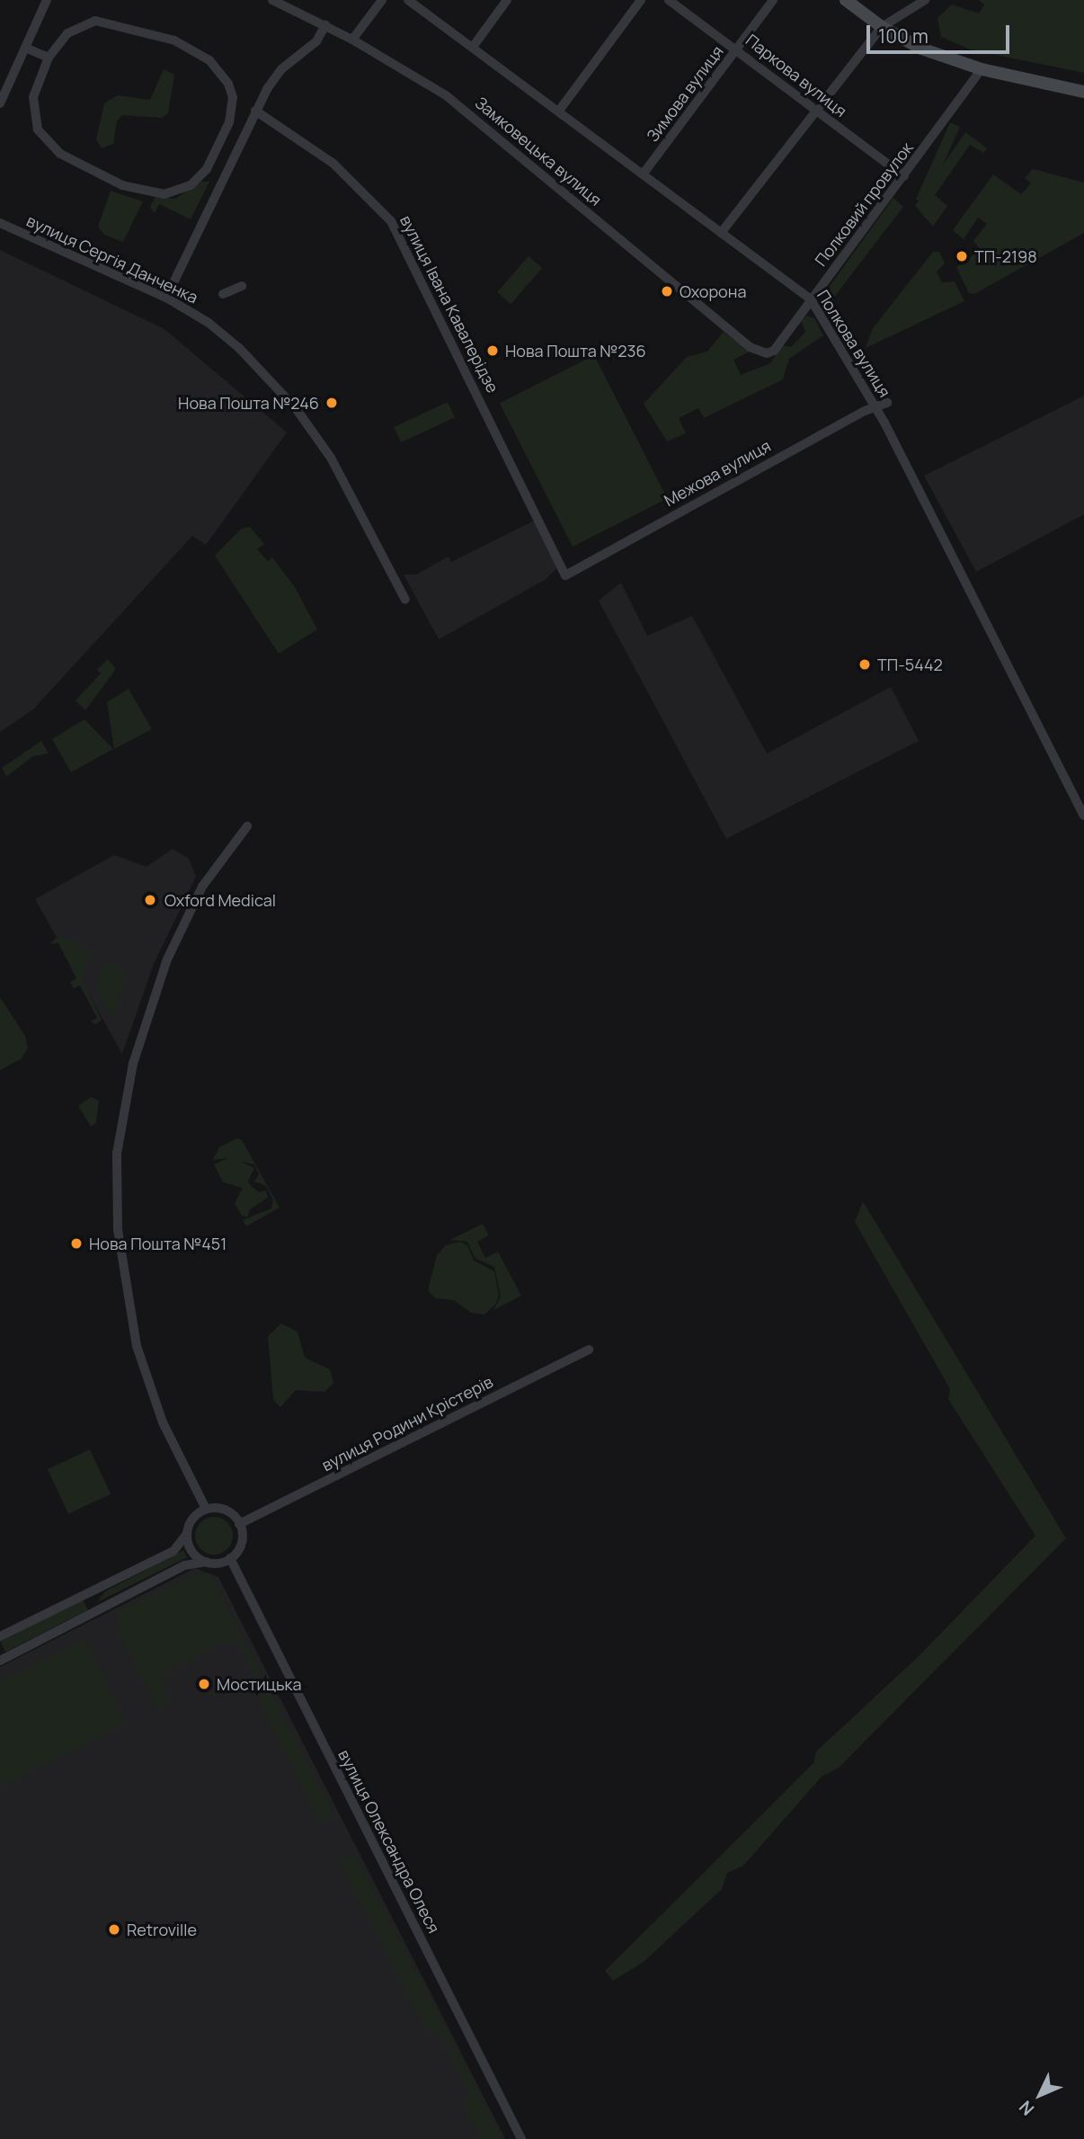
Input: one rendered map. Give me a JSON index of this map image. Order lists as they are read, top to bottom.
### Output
{
  "streets": {
    "street": [
      "Паркова вулиця",
      "Зимова вулиця",
      "Замковецька вулиця",
      "Полковий провулок",
      "вулиця Сергія Данченка",
      "вулиця Івана Кавалерідзе",
      "Полкова вулиця",
      "Межова вулиця",
      "вулиця Родини Крістерів",
      "вулиця Олександра Олеся"
    ]
  },
  "crossings": [
    ["Паркова вулиця", "Зимова вулиця"],
    ["Паркова вулиця", "Полковий провулок"],
    ["Зимова вулиця", "Полкова вулиця"],
    ["Замковецька вулиця", "Полковий провулок"],
    ["Полковий провулок", "Полкова вулиця"],
    ["вулиця Івана Кавалерідзе", "Межова вулиця"],
    ["Полкова вулиця", "Межова вулиця"],
    ["вулиця Родини Крістерів", "вулиця Олександра Олеся"]
  ],
  "places": [
    "ТП-2198",
    "Охорона",
    "Нова Пошта №236",
    "Нова Пошта №246",
    "ТП-5442",
    "Oxford Medical",
    "Нова Пошта №451",
    "Мостицька",
    "Retroville"
  ],
  "scale_bar": "100 m",
  "north": "bottom left"
}
